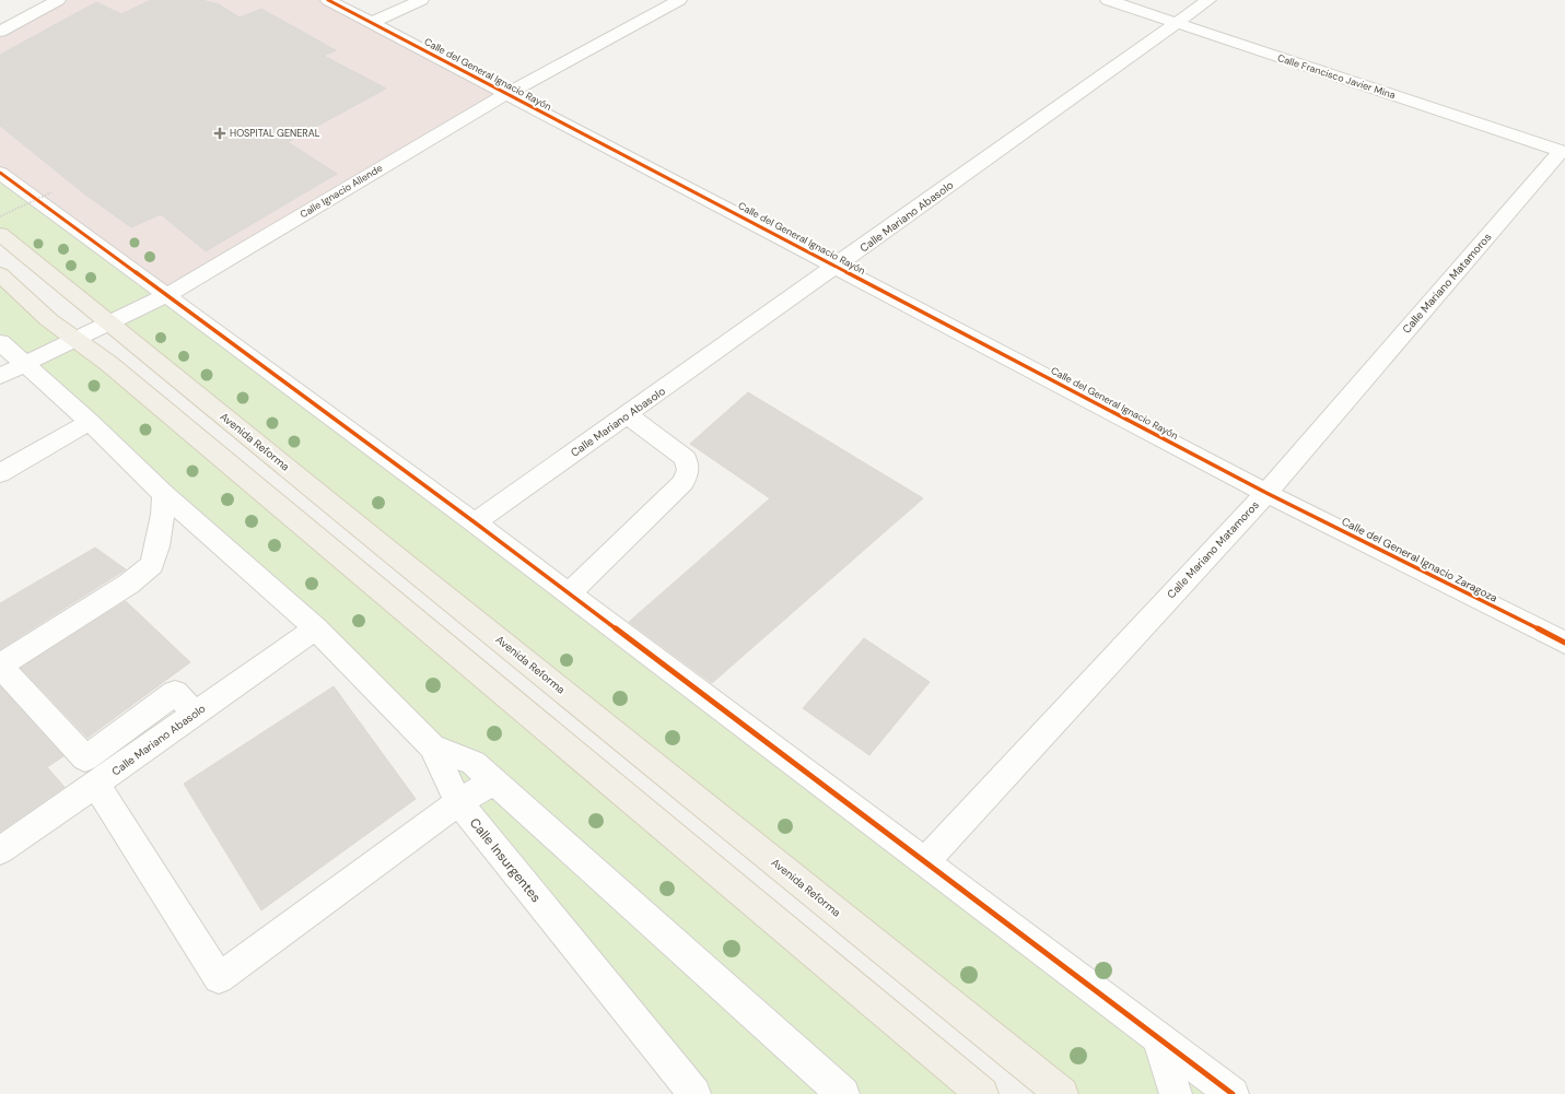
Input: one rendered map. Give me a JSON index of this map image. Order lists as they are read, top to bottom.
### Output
{
  "streets": {
    "main road": ["Avenida Reforma"],
    "street": [
      "Calle del General Ignacio Rayón",
      "Calle Francisco Javier Mina",
      "Calle Ignacio Allende",
      "Calle Mariano Abasolo",
      "Calle Mariano Matamoros",
      "Calle del General Ignacio Zaragoza",
      "Calle Insurgentes"
    ]
  },
  "crossings": [
    ["Calle del General Ignacio Rayón", "Calle Ignacio Allende"],
    ["Calle del General Ignacio Rayón", "Calle Mariano Abasolo"],
    ["Calle del General Ignacio Rayón", "Calle Mariano Matamoros"],
    ["Calle del General Ignacio Rayón", "Calle del General Ignacio Zaragoza"],
    ["Calle Francisco Javier Mina", "Calle Mariano Abasolo"],
    ["Calle Francisco Javier Mina", "Calle Mariano Matamoros"],
    ["Calle Ignacio Allende", "Avenida Reforma"],
    ["Calle Ignacio Allende", "Calle Insurgentes"],
    ["Calle Mariano Abasolo", "Calle Insurgentes"],
    ["Calle Mariano Matamoros", "Calle del General Ignacio Zaragoza"]
  ],
  "places": {
    "health": ["HOSPITAL GENERAL"]
  }
}
